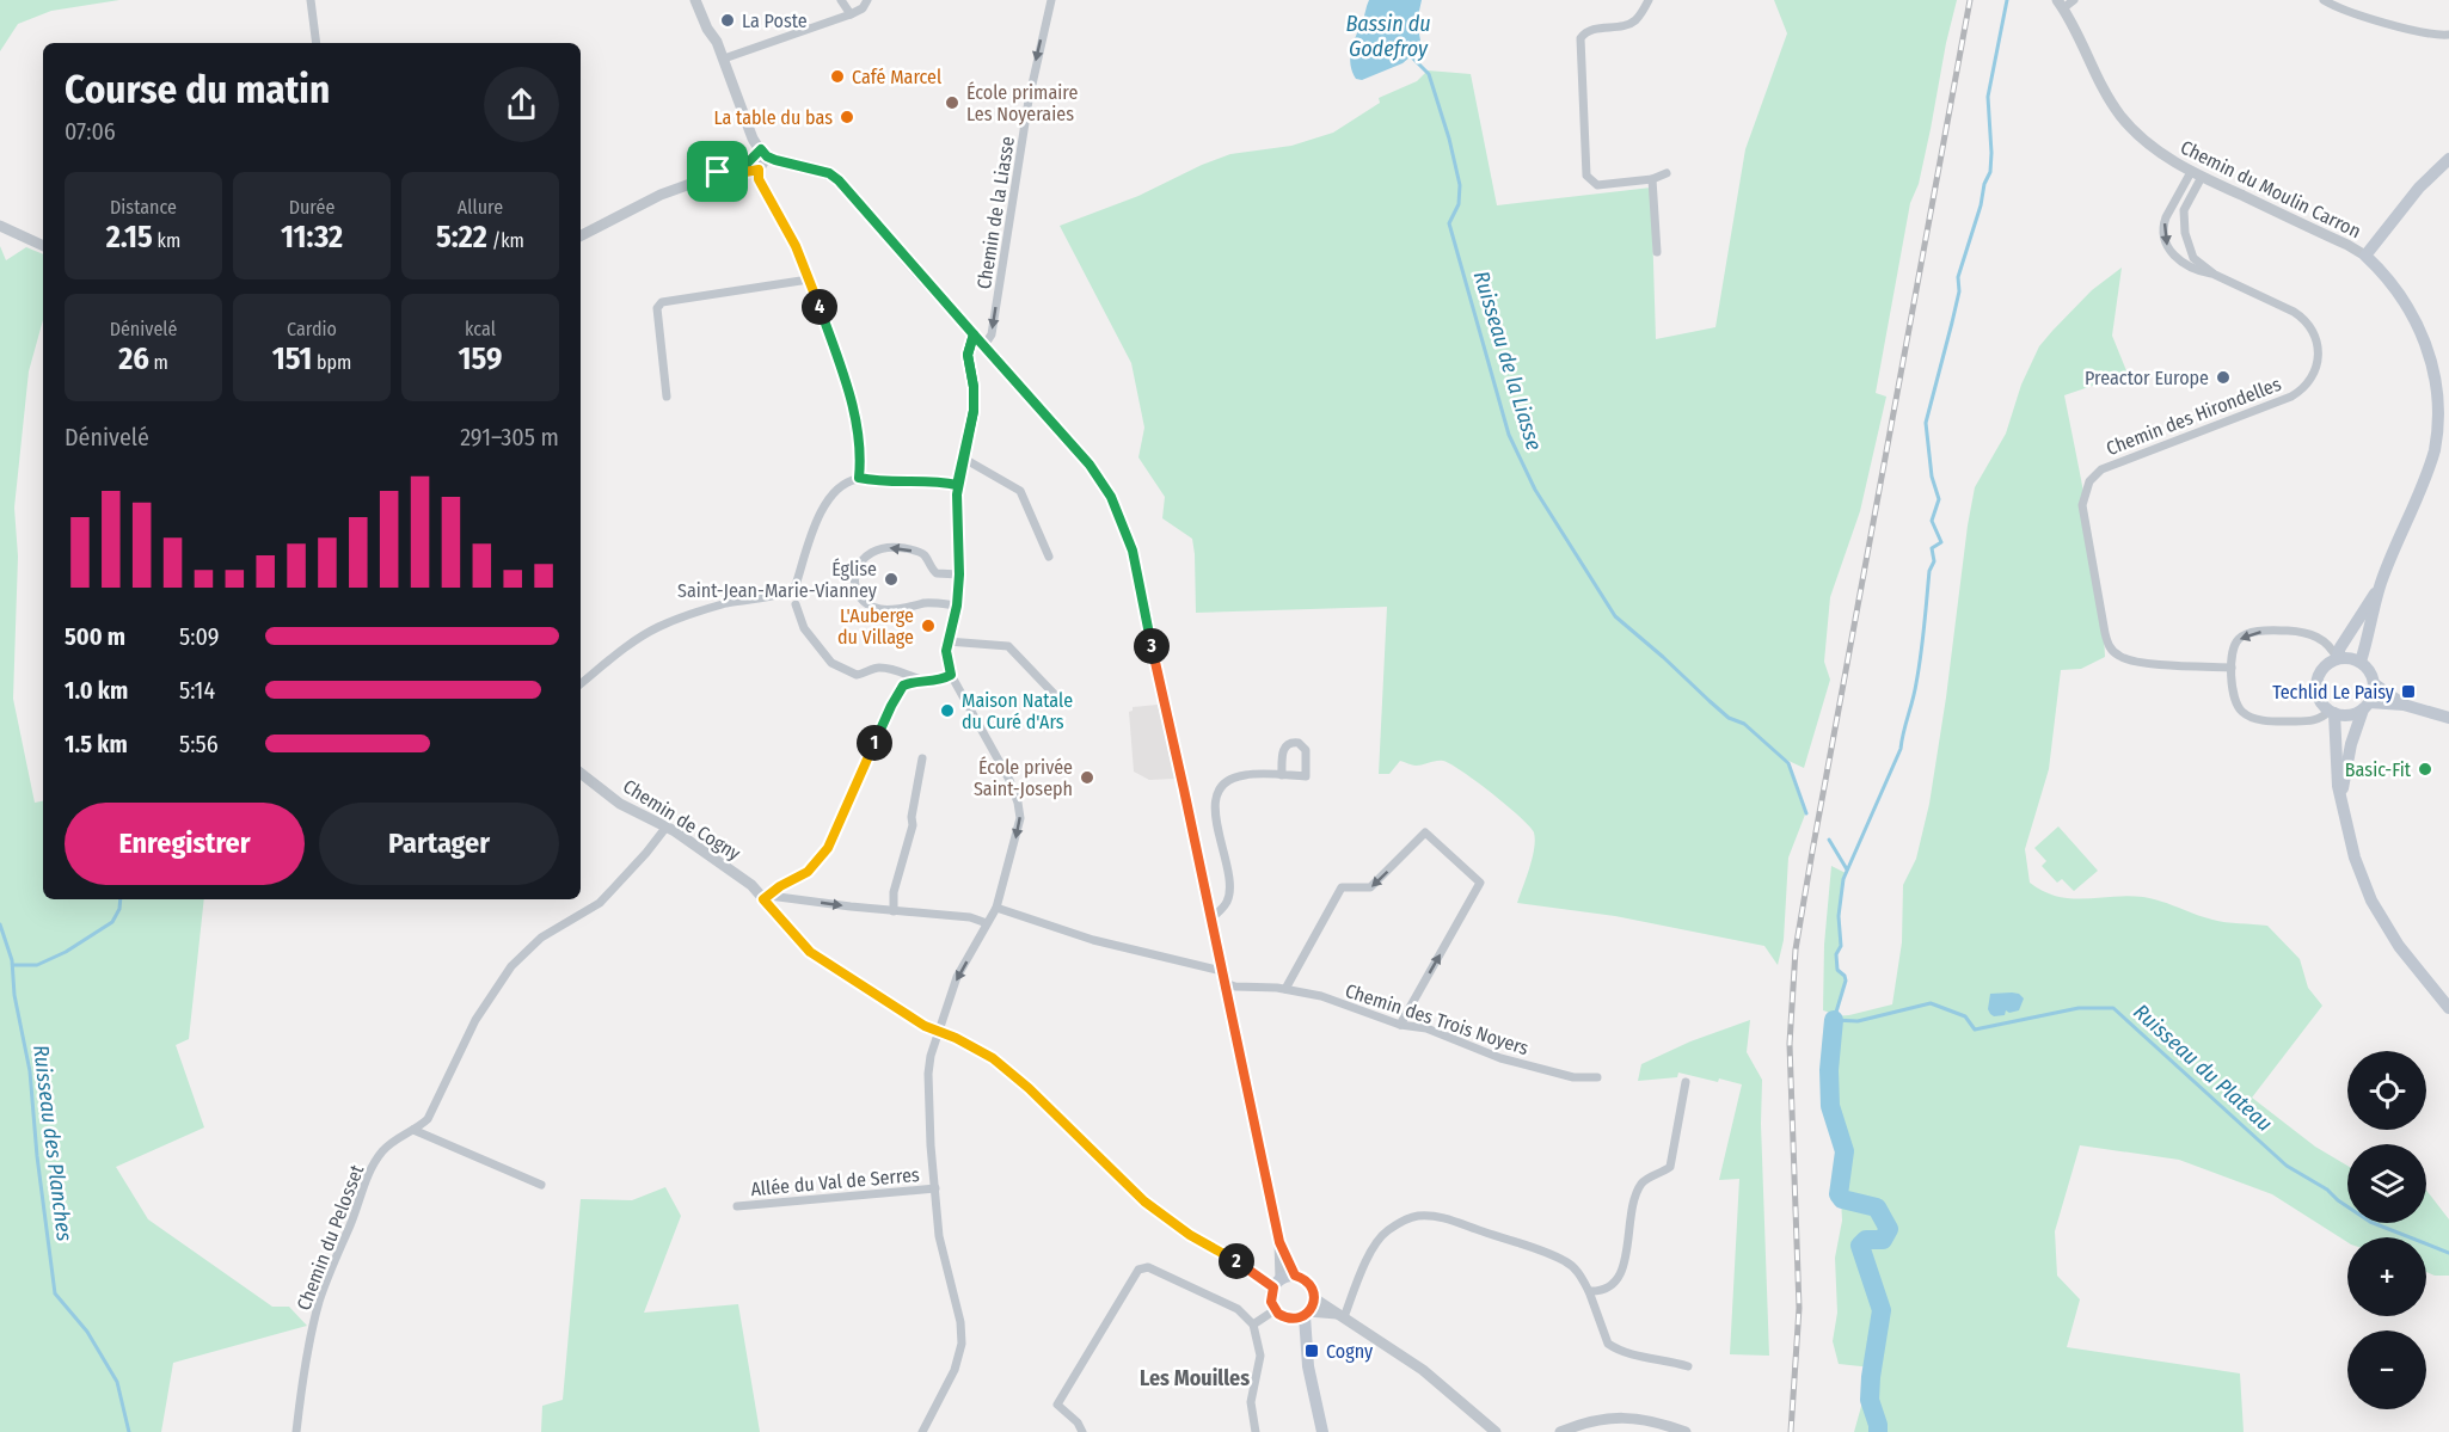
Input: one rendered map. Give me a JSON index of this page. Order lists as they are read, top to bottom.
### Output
{
  "streets": {
    "main road": ["Chemin du Moulin Carron"],
    "street": [
      "Chemin de la Liasse",
      "Chemin des Hirondelles",
      "Chemin de Cogny",
      "Chemin des Trois Noyers",
      "Allée du Val de Serres",
      "Chemin du Pelosset"
    ]
  },
  "crossings": [
    ["Chemin du Moulin Carron", "Chemin des Hirondelles"],
    ["Chemin de Cogny", "Chemin du Pelosset"]
  ],
  "one_way": ["Chemin de la Liasse"],
  "districts": ["Les Mouilles"],
  "water": [
    "Bassin du Godefroy",
    "Ruisseau de la Liasse",
    "Ruisseau du Plateau",
    "Ruisseau des Planches"
  ],
  "places": {
    "other": [
      "La Poste",
      "Café Marcel",
      "École primaire Les Noyeraies",
      "La table du bas",
      "Preactor Europe",
      "Église Saint-Jean-Marie-Vianney",
      "L'Auberge du Village",
      "Maison Natale du Curé d'Ars",
      "Basic-Fit",
      "École privée Saint-Joseph"
    ],
    "transit": ["Techlid Le Paisy", "Cogny"]
  },
  "page": {
    "heading": ["Course du matin", "07:06"],
    "stats": [
      ["Distance", "2.15 km"],
      ["Durée", "11:32"],
      ["Allure", "5:22 /km"],
      ["Dénivelé", "26 m"],
      ["Cardio", "151 bpm"],
      ["kcal", "159"]
    ],
    "pins": [
      "4",
      "3",
      "1",
      "2"
    ],
    "chart": ["Dénivelé", "291–305 m"],
    "list": [
      {
        "name": "500 m",
        "note": "5:09"
      },
      {
        "name": "1.0 km",
        "note": "5:14"
      },
      {
        "name": "1.5 km",
        "note": "5:56"
      }
    ],
    "buttons": ["Enregistrer", "Partager"],
    "map_buttons": ["+", "−"]
  }
}
